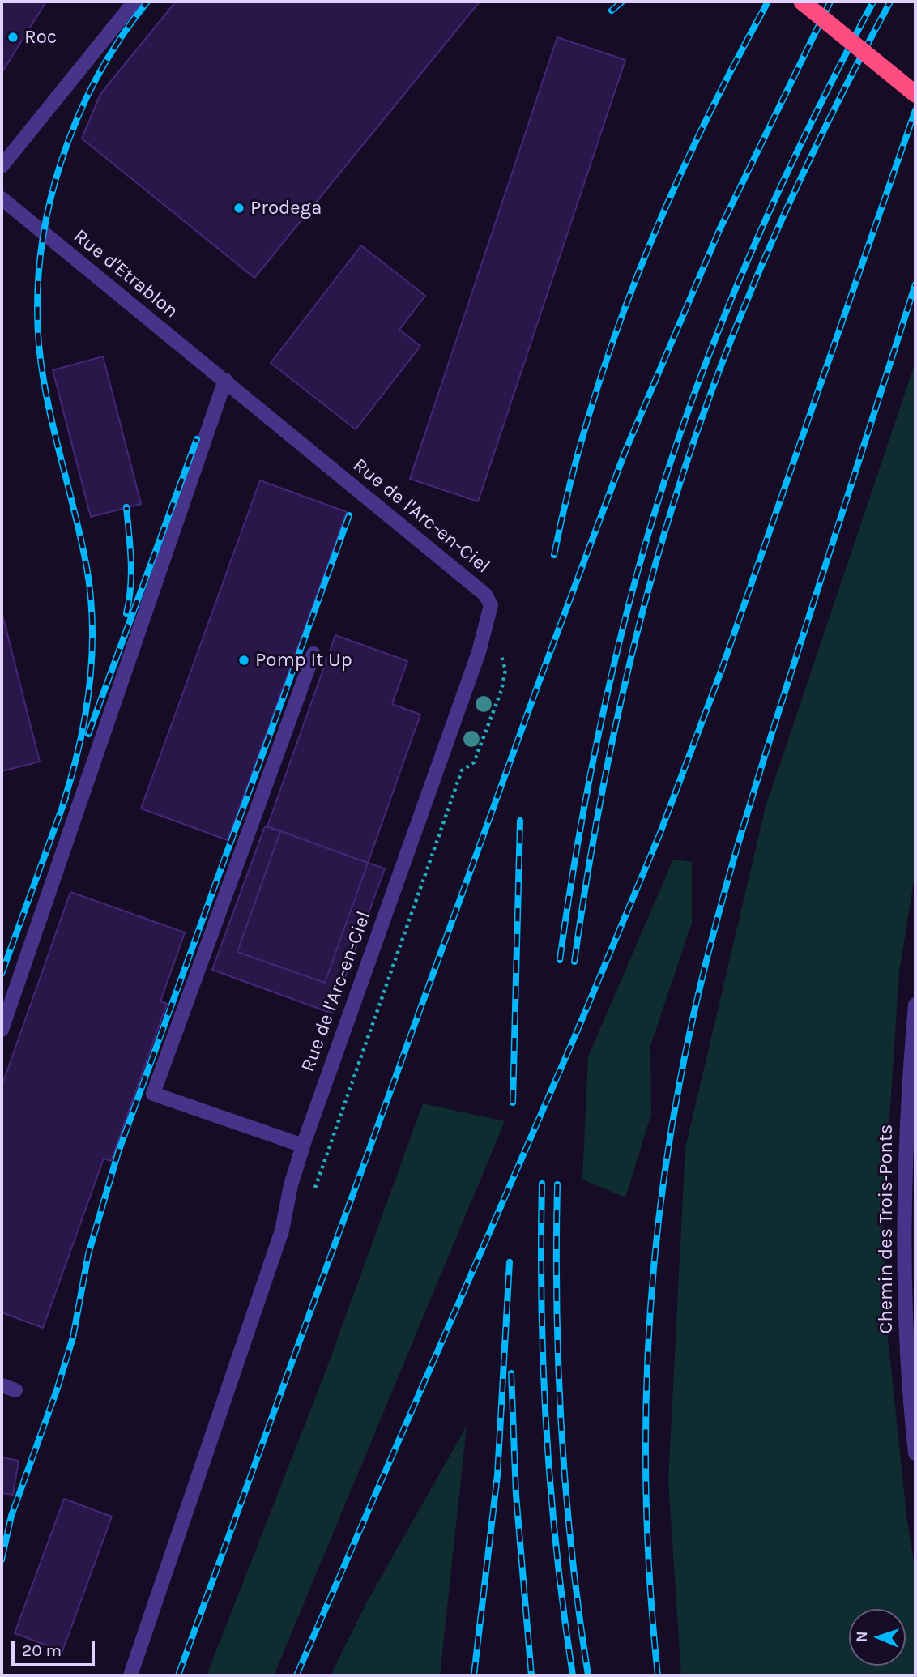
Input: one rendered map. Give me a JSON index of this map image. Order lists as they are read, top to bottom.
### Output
{
  "streets": {
    "street": ["Rue d'Etrablon", "Rue de l'Arc-en-Ciel", "Chemin des Trois-Ponts"]
  },
  "crossings": [
    ["Rue d'Etrablon", "Rue de l'Arc-en-Ciel"]
  ],
  "places": ["Roc", "Prodega", "Pomp It Up"],
  "scale_bar": "20 m",
  "north": "left"
}
